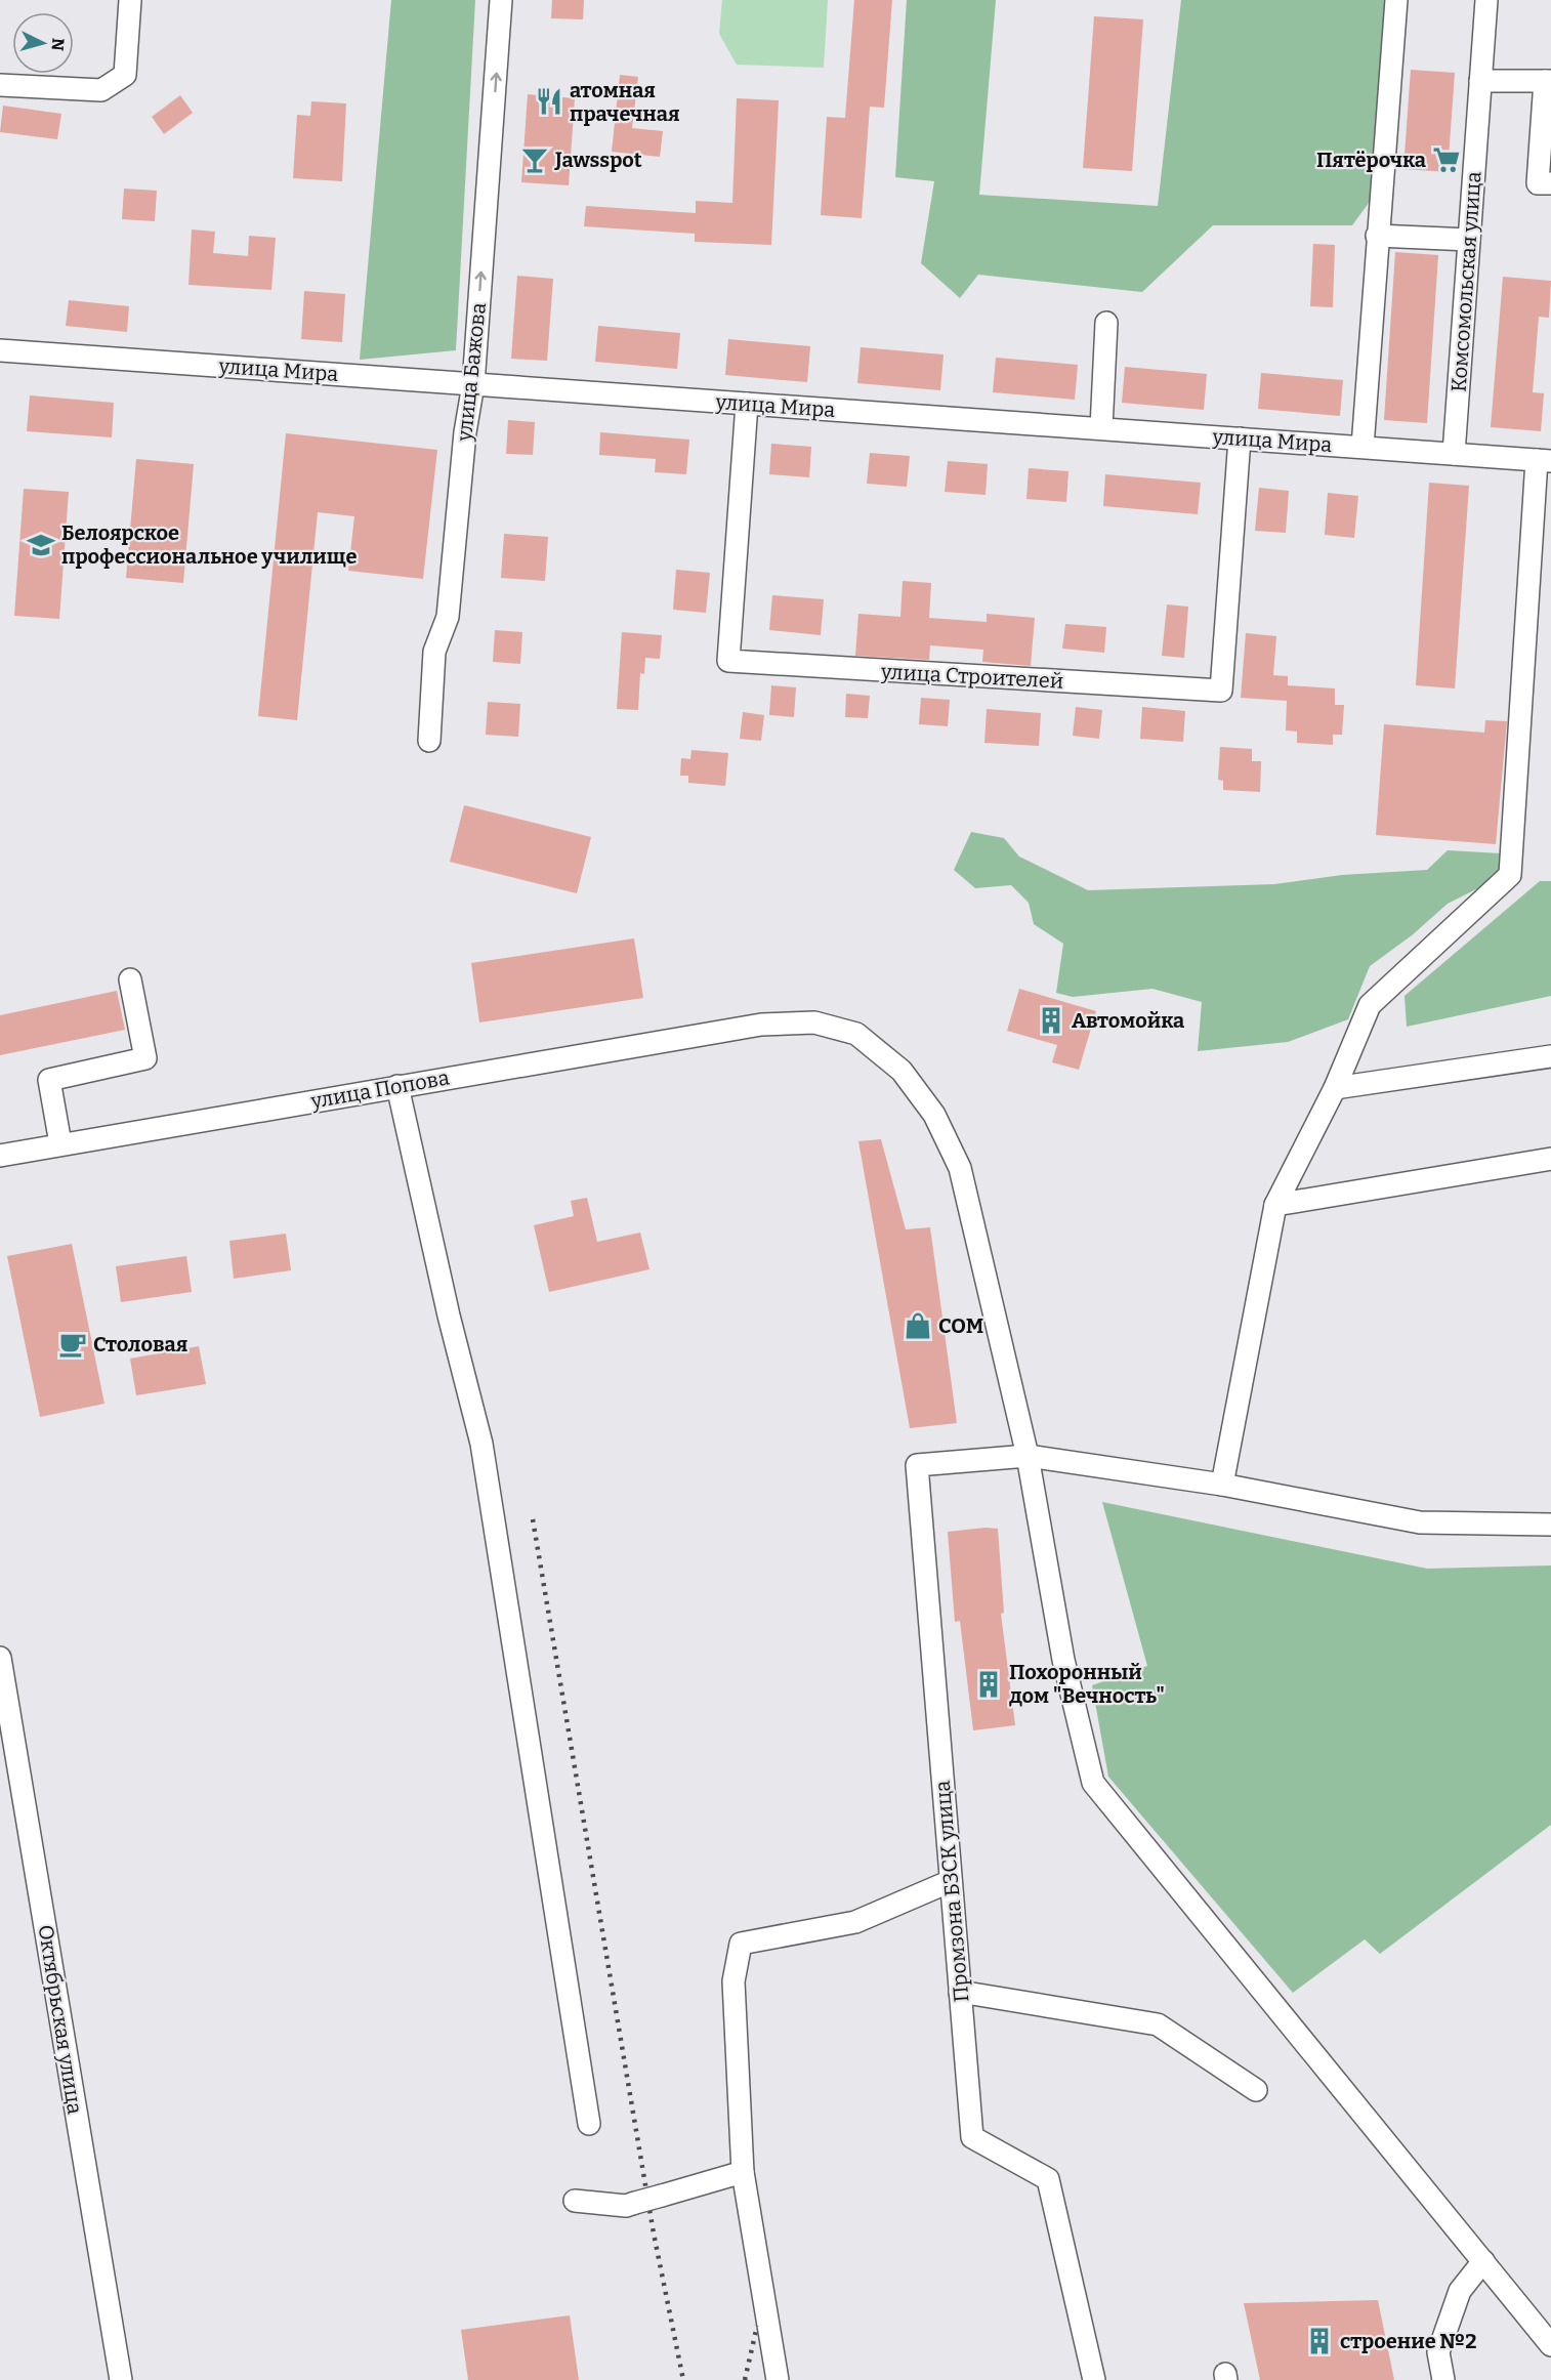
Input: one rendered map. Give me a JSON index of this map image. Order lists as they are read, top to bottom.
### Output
{
  "streets": {
    "street": [
      "Комсомольская улица",
      "улица Мира",
      "улица Бажова",
      "улица Строителей",
      "улица Попова",
      "Промзона БЗСК улица",
      "Октябрьская улица"
    ]
  },
  "crossings": [
    ["Комсомольская улица", "улица Мира"],
    ["улица Мира", "улица Бажова"],
    ["улица Мира", "улица Строителей"],
    ["улица Попова", "Промзона БЗСК улица"]
  ],
  "one_way": ["улица Бажова"],
  "places": {
    "restaurant": ["атомная прачечная"],
    "bar": ["Jawsspot"],
    "supermarket": ["Пятёрочка"],
    "school or university": ["Белоярское профессиональное училище"],
    "building": ["Автомойка", "Похоронный дом \"Вечность\"", "строение №2"],
    "shop": ["СОМ"],
    "cafe": ["Столовая"]
  },
  "north": "right"
}
